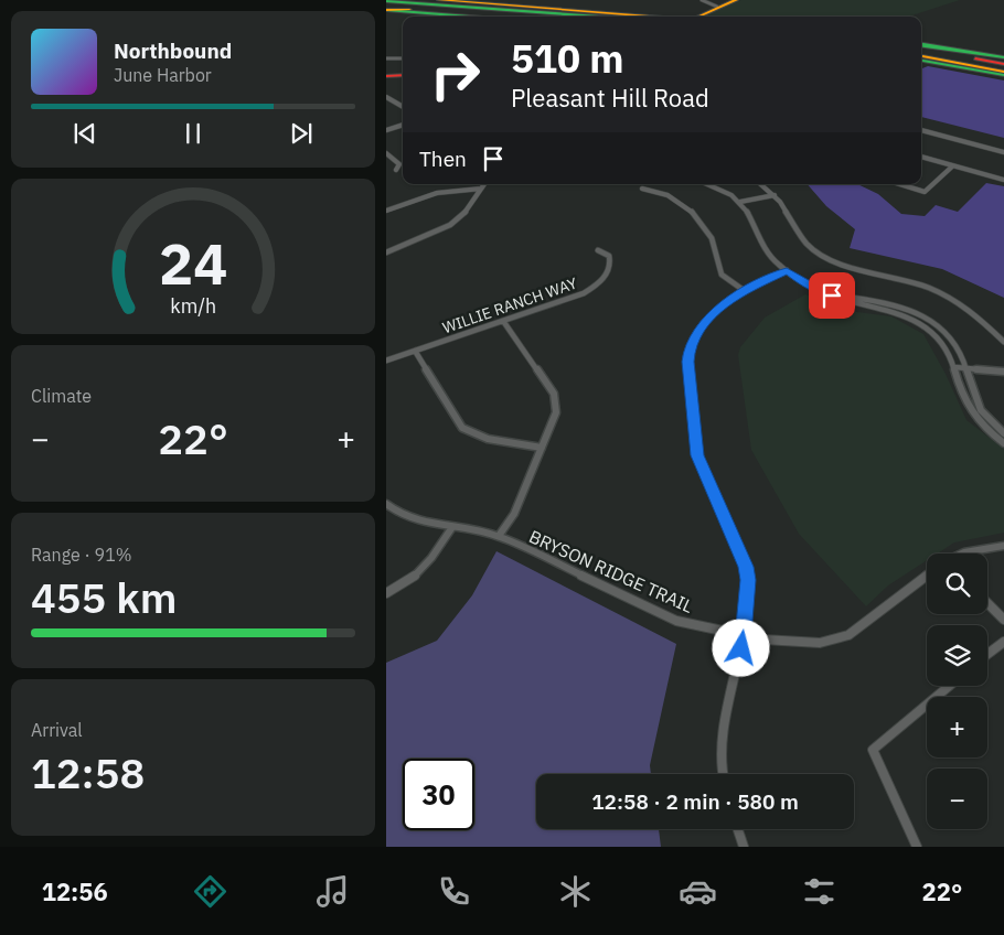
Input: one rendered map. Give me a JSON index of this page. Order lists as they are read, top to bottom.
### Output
{
  "streets": {
    "street": ["WILLIE RANCH WAY", "BRYSON RIDGE TRAIL"]
  },
  "page": {
    "turn": ["510 m", "Pleasant Hill Road"],
    "song": ["Northbound", "June Harbor"],
    "then": "Then",
    "tile": [
      "Climate",
      ["Range · 91%", "455 km"],
      ["Arrival", "12:58"]
    ],
    "heat": ["−", "22°", "+"],
    "map_buttons": ["+", "−"],
    "limit": "30",
    "trip": "12:58 · 2 min · 580 m",
    "tabs": ["12:56", "22°"],
    "gauge": ["24", "km/h"]
  }
}
